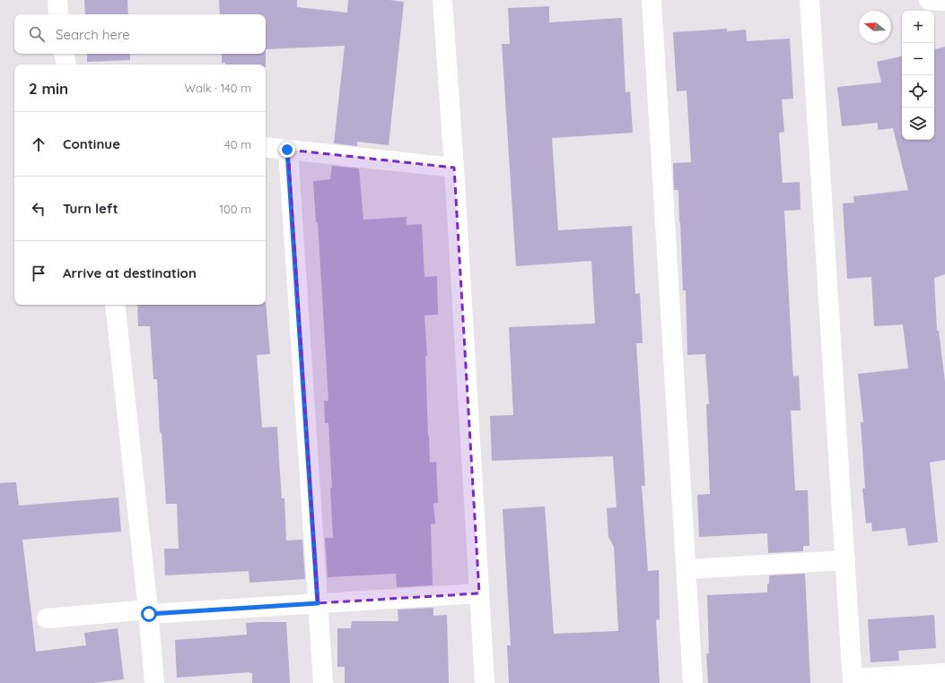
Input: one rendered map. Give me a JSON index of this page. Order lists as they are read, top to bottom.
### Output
{
  "north": "left",
  "page": {
    "map_buttons": ["+", "−"],
    "search": "Search here",
    "heading": ["2 min", "Walk · 140 m"],
    "list": [
      ["Continue", "40 m"],
      ["Turn left", "100 m"],
      "Arrive at destination"
    ]
  }
}
